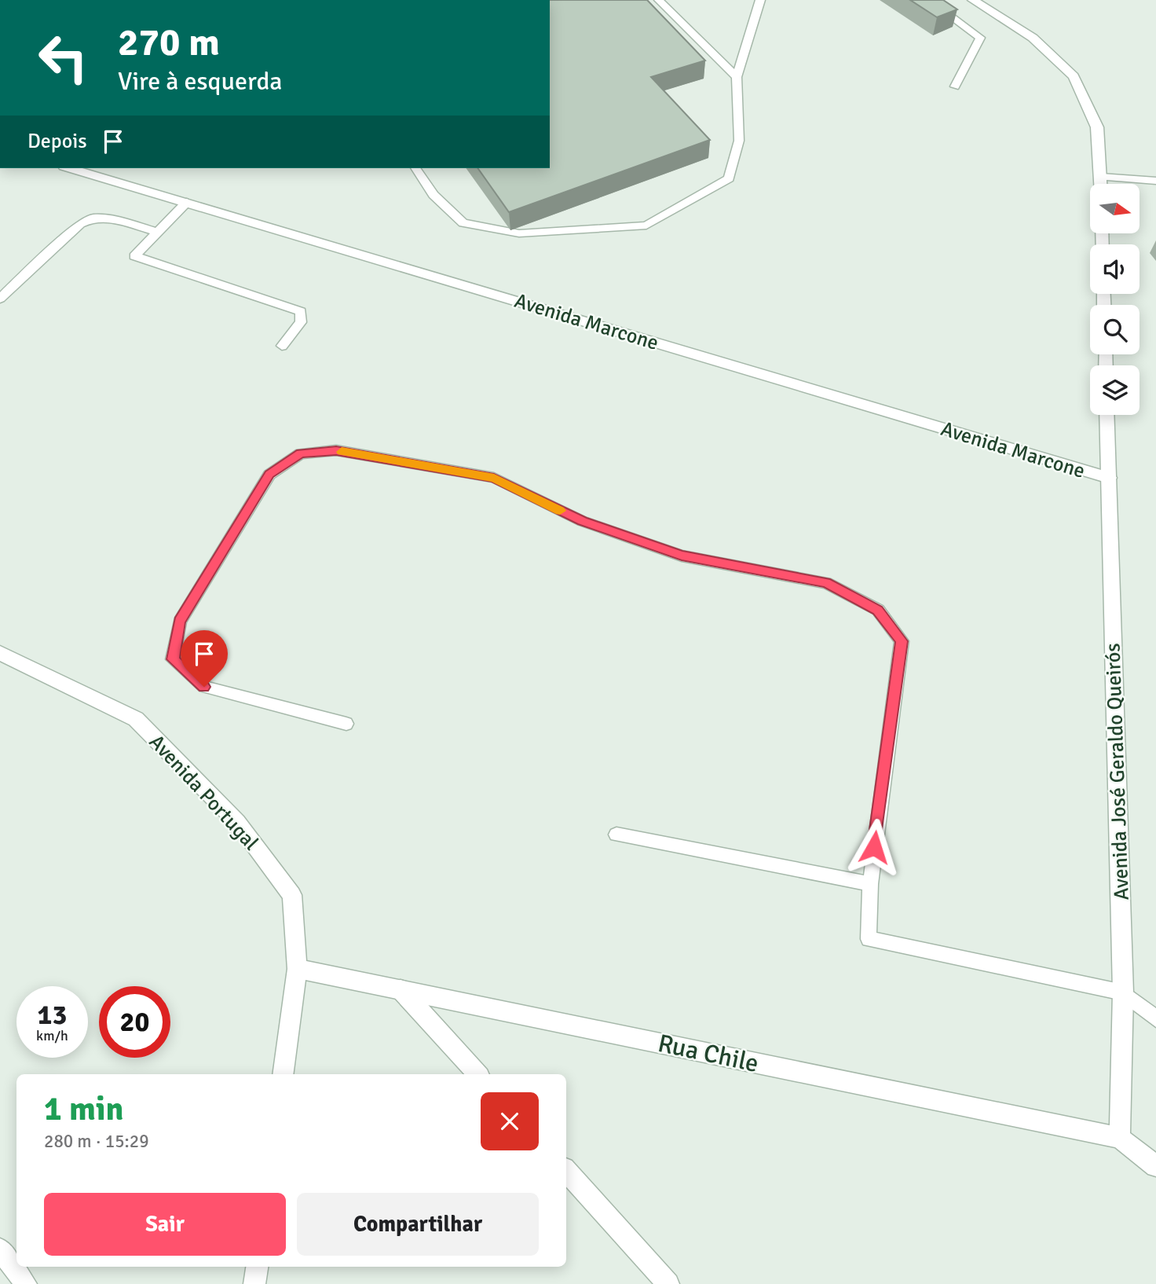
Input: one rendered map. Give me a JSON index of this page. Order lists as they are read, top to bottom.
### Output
{
  "streets": {
    "street": [
      "Avenida Marcone",
      "Avenida José Geraldo Queirós",
      "Avenida Portugal",
      "Rua Chile"
    ]
  },
  "crossings": [
    ["Avenida Marcone", "Avenida José Geraldo Queirós"],
    ["Avenida José Geraldo Queirós", "Rua Chile"],
    ["Avenida Portugal", "Rua Chile"]
  ],
  "north": "right",
  "page": {
    "turn": ["270 m", "Vire à esquerda"],
    "then": "Depois",
    "speed": "13 km/h",
    "limit": "20",
    "heading": ["1 min", "280 m · 15:29"],
    "buttons": ["Sair", "Compartilhar"]
  }
}
